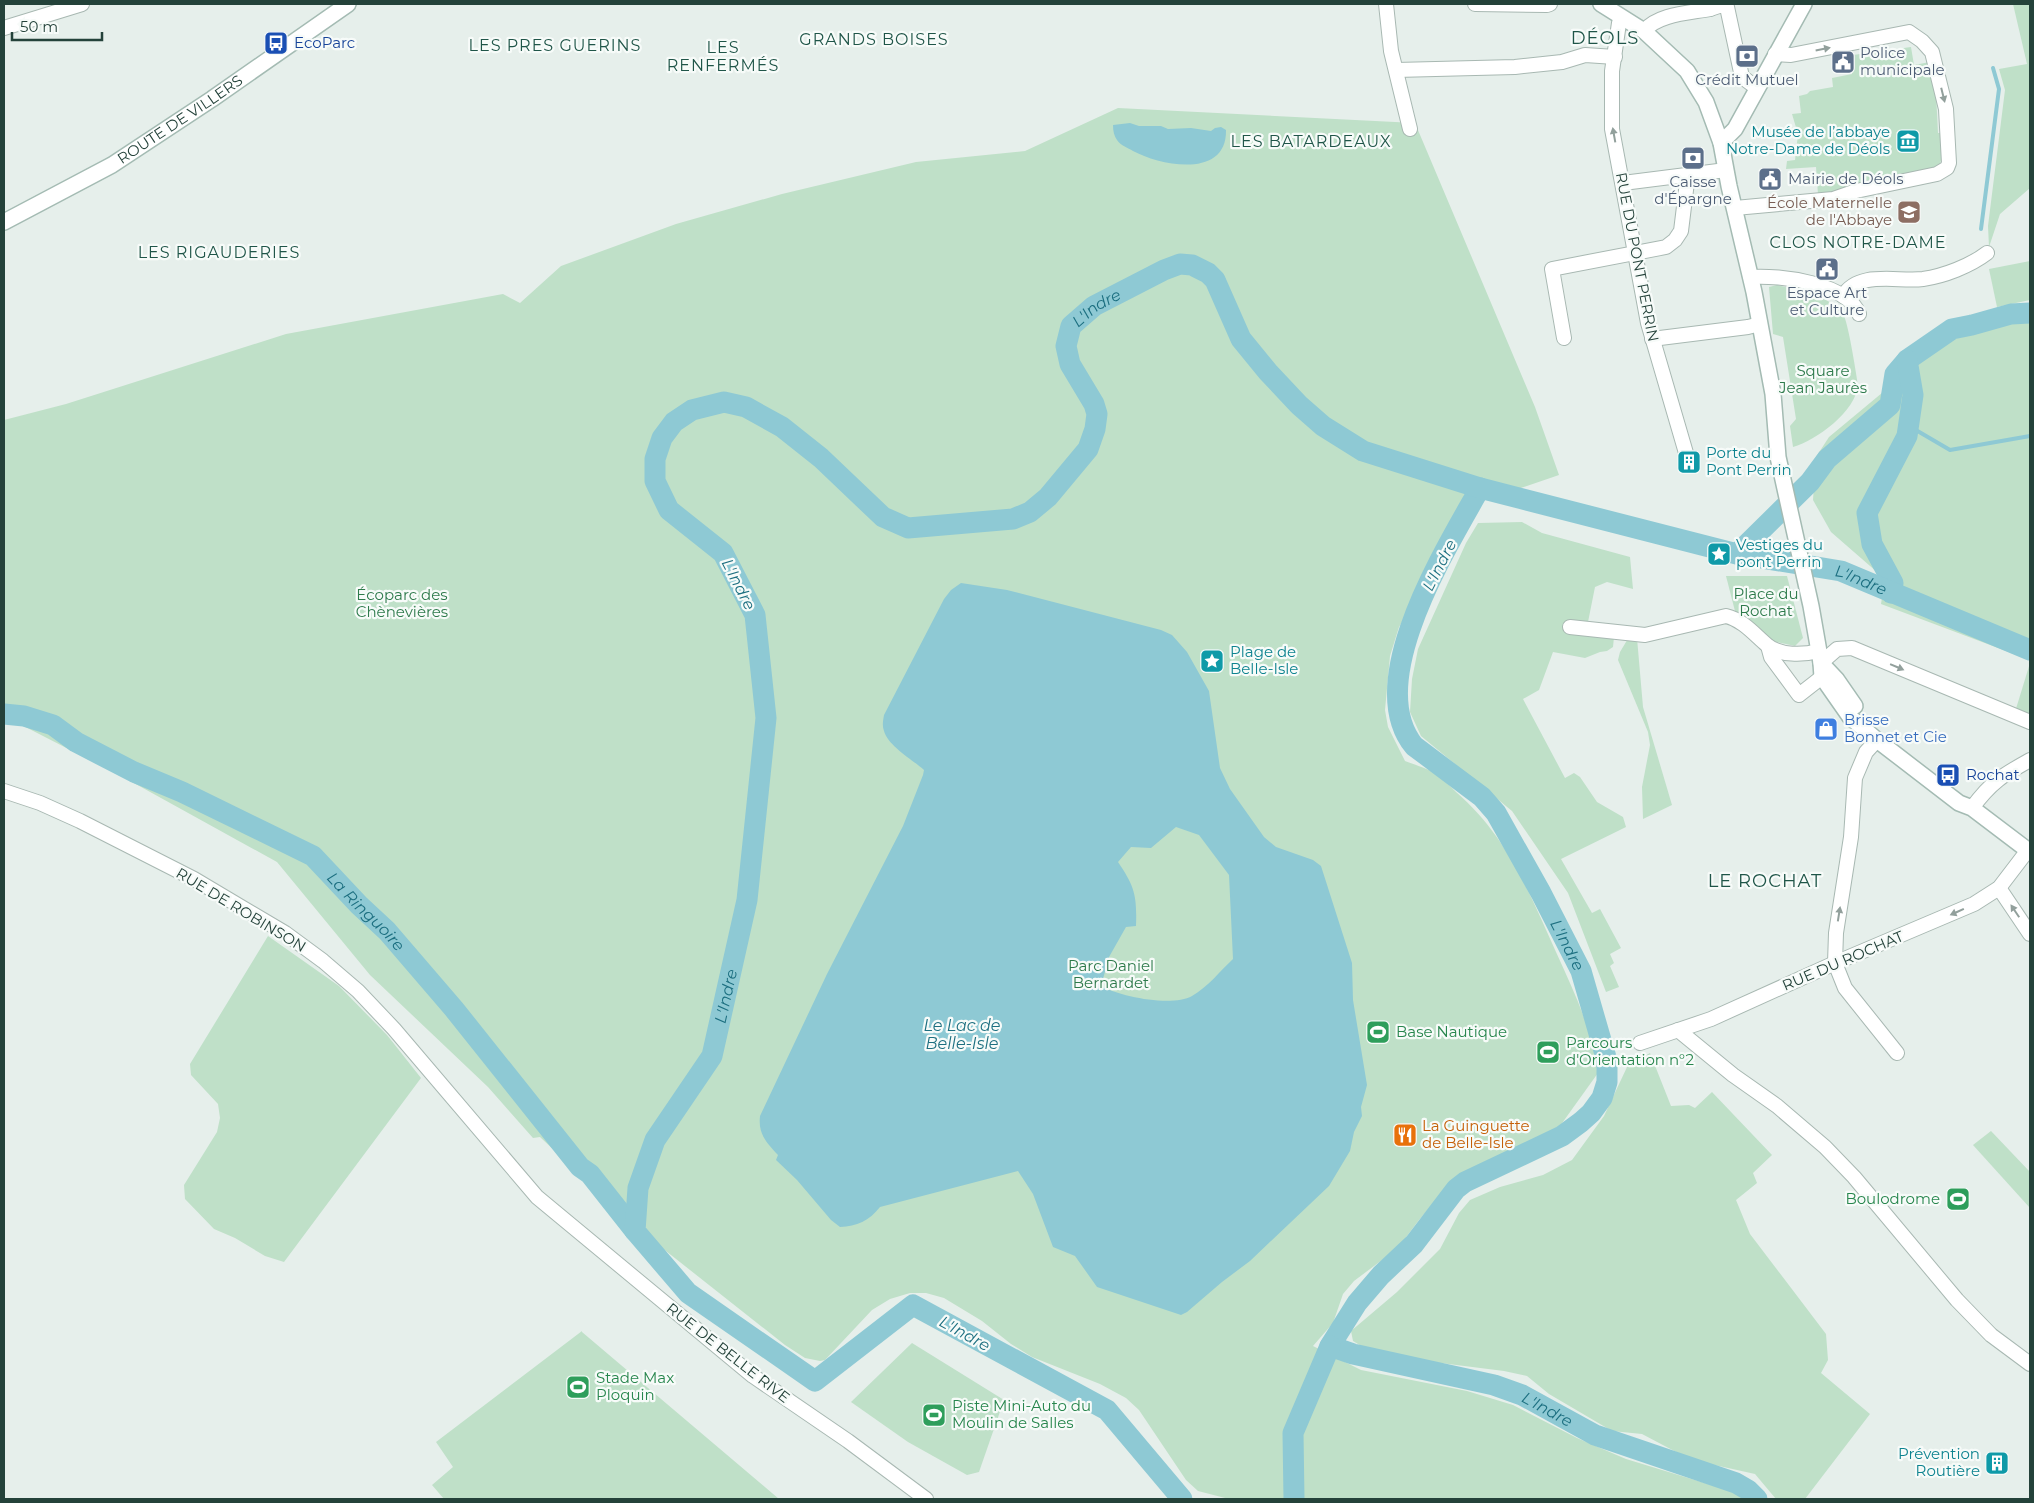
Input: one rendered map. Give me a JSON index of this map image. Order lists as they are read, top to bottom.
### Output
{
  "streets": {
    "main road": ["ROUTE DE VILLERS"],
    "street": [
      "RUE DU PONT PERRIN",
      "RUE DE ROBINSON",
      "RUE DU ROCHAT",
      "RUE DE BELLE RIVE"
    ]
  },
  "crossings": [
    ["RUE DE ROBINSON", "RUE DE BELLE RIVE"]
  ],
  "one_way": ["RUE DU ROCHAT"],
  "districts": [
    "DÉOLS",
    "GRANDS BOISES",
    "LES PRES GUERINS",
    "LES RENFERMÉS",
    "LES BATARDEAUX",
    "CLOS NOTRE-DAME",
    "LES RIGAUDERIES",
    "LE ROCHAT"
  ],
  "water": ["L'Indre", "La Ringuoire", "Le Lac de Belle-Isle"],
  "parks": [
    "Square Jean Jaurès",
    "Place du Rochat",
    "Écoparc des Chènevières",
    "Parc Daniel Bernardet"
  ],
  "places": {
    "bus stop": ["EcoParc", "Rochat"],
    "bank": ["Crédit Mutuel", "Caisse d'Épargne"],
    "public building": ["Police municipale", "Mairie de Déols", "Espace Art et Culture"],
    "museum": ["Musée de l’abbaye Notre-Dame de Déols"],
    "school or university": ["École Maternelle de l'Abbaye"],
    "building": ["Porte du Pont Perrin", "Prévention Routière"],
    "place": ["Vestiges du pont Perrin", "Plage de Belle-Isle"],
    "shop": ["Brisse Bonnet et Cie"],
    "sports": [
      "Base Nautique",
      "Parcours d'Orientation n°2",
      "Boulodrome",
      "Stade Max Ploquin",
      "Piste Mini-Auto du Moulin de Salles"
    ],
    "restaurant": ["La Guinguette de Belle-Isle"]
  },
  "scale_bar": "50 m"
}
